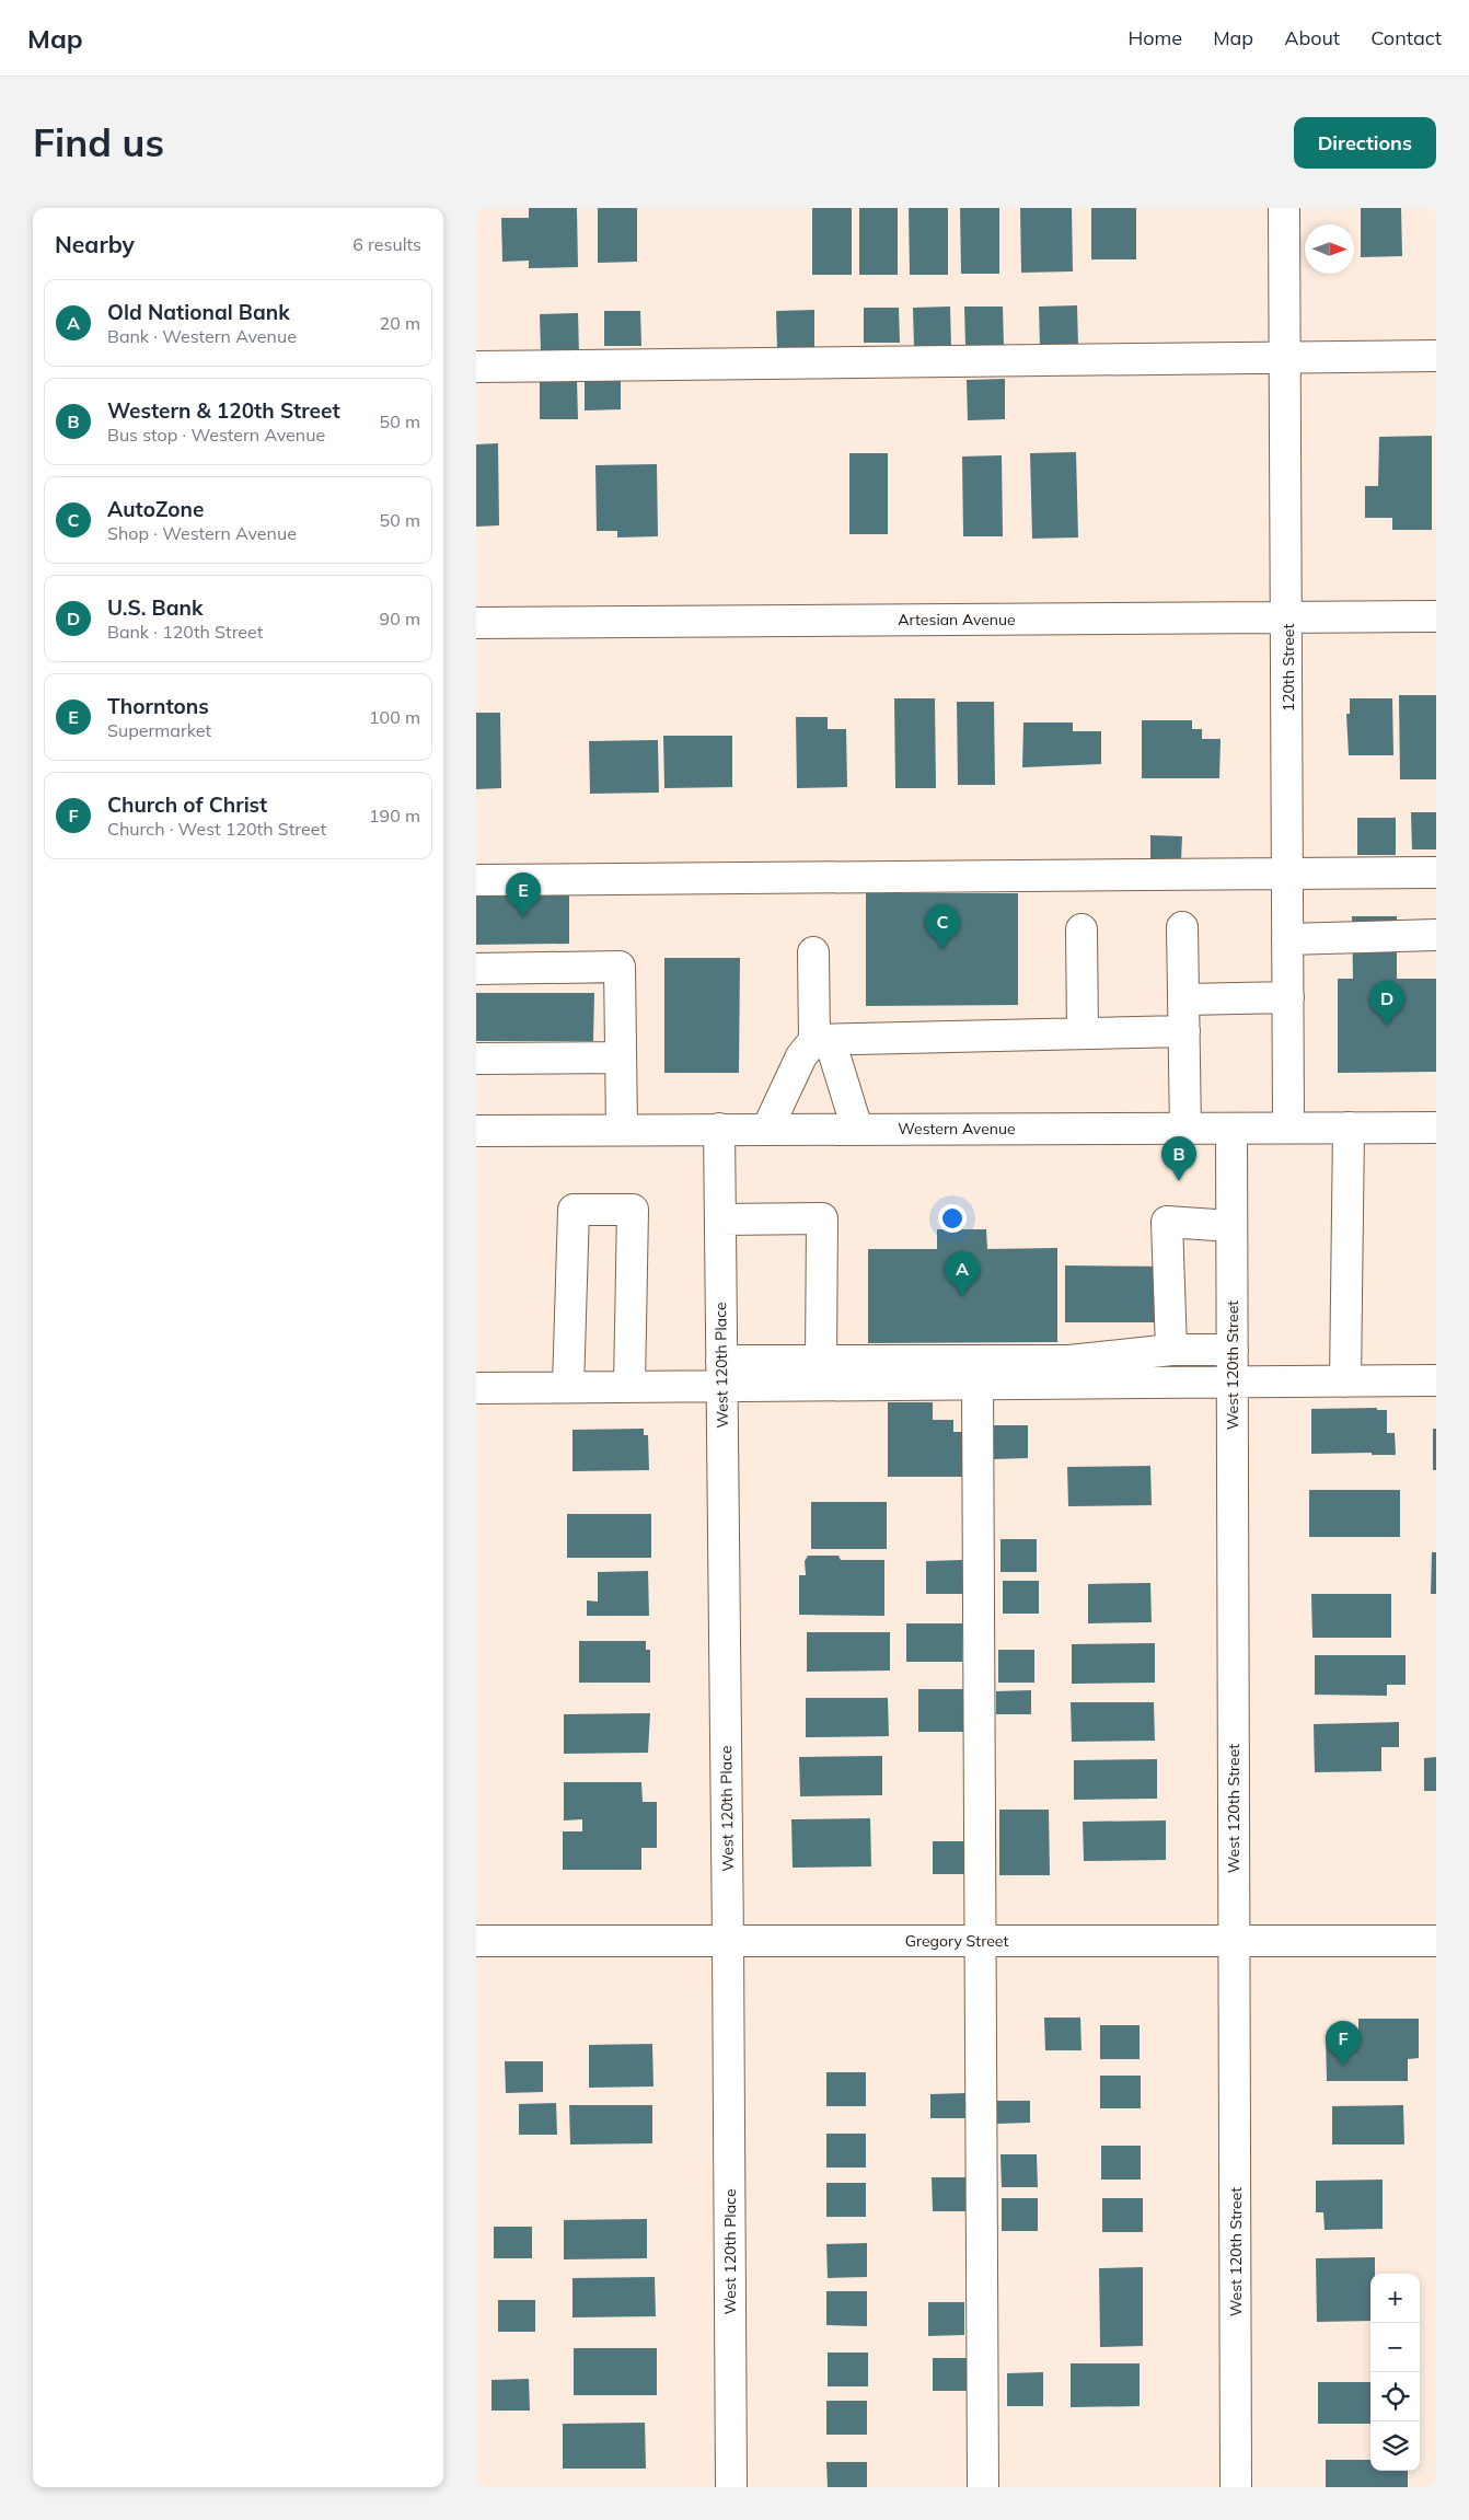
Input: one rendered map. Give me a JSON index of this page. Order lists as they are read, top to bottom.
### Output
{
  "streets": {
    "street": [
      "Artesian Avenue",
      "120th Street",
      "Western Avenue",
      "West 120th Place",
      "West 120th Street",
      "Gregory Street"
    ]
  },
  "crossings": [
    ["Artesian Avenue", "120th Street"],
    ["120th Street", "Western Avenue"],
    ["Western Avenue", "West 120th Place"],
    ["Western Avenue", "West 120th Street"],
    ["West 120th Place", "Gregory Street"],
    ["West 120th Street", "Gregory Street"]
  ],
  "north": "right",
  "page": {
    "header": "Map",
    "nav": [
      "Home",
      "Map",
      "About",
      "Contact"
    ],
    "buttons": "Directions",
    "title": "Find us",
    "heading": ["Nearby", "6 results"],
    "list": [
      {
        "mark": "A",
        "name": "Old National Bank",
        "note": "Bank · Western Avenue",
        "value": "20 m"
      },
      {
        "mark": "B",
        "name": "Western & 120th Street",
        "note": "Bus stop · Western Avenue",
        "value": "50 m"
      },
      {
        "mark": "C",
        "name": "AutoZone",
        "note": "Shop · Western Avenue",
        "value": "50 m"
      },
      {
        "mark": "D",
        "name": "U.S. Bank",
        "note": "Bank · 120th Street",
        "value": "90 m"
      },
      {
        "mark": "E",
        "name": "Thorntons",
        "note": "Supermarket",
        "value": "100 m"
      },
      {
        "mark": "F",
        "name": "Church of Christ",
        "note": "Church · West 120th Street",
        "value": "190 m"
      }
    ],
    "pins": [
      "E",
      "C",
      "D",
      "B",
      "A",
      "F"
    ],
    "map_buttons": ["+", "−"]
  }
}
